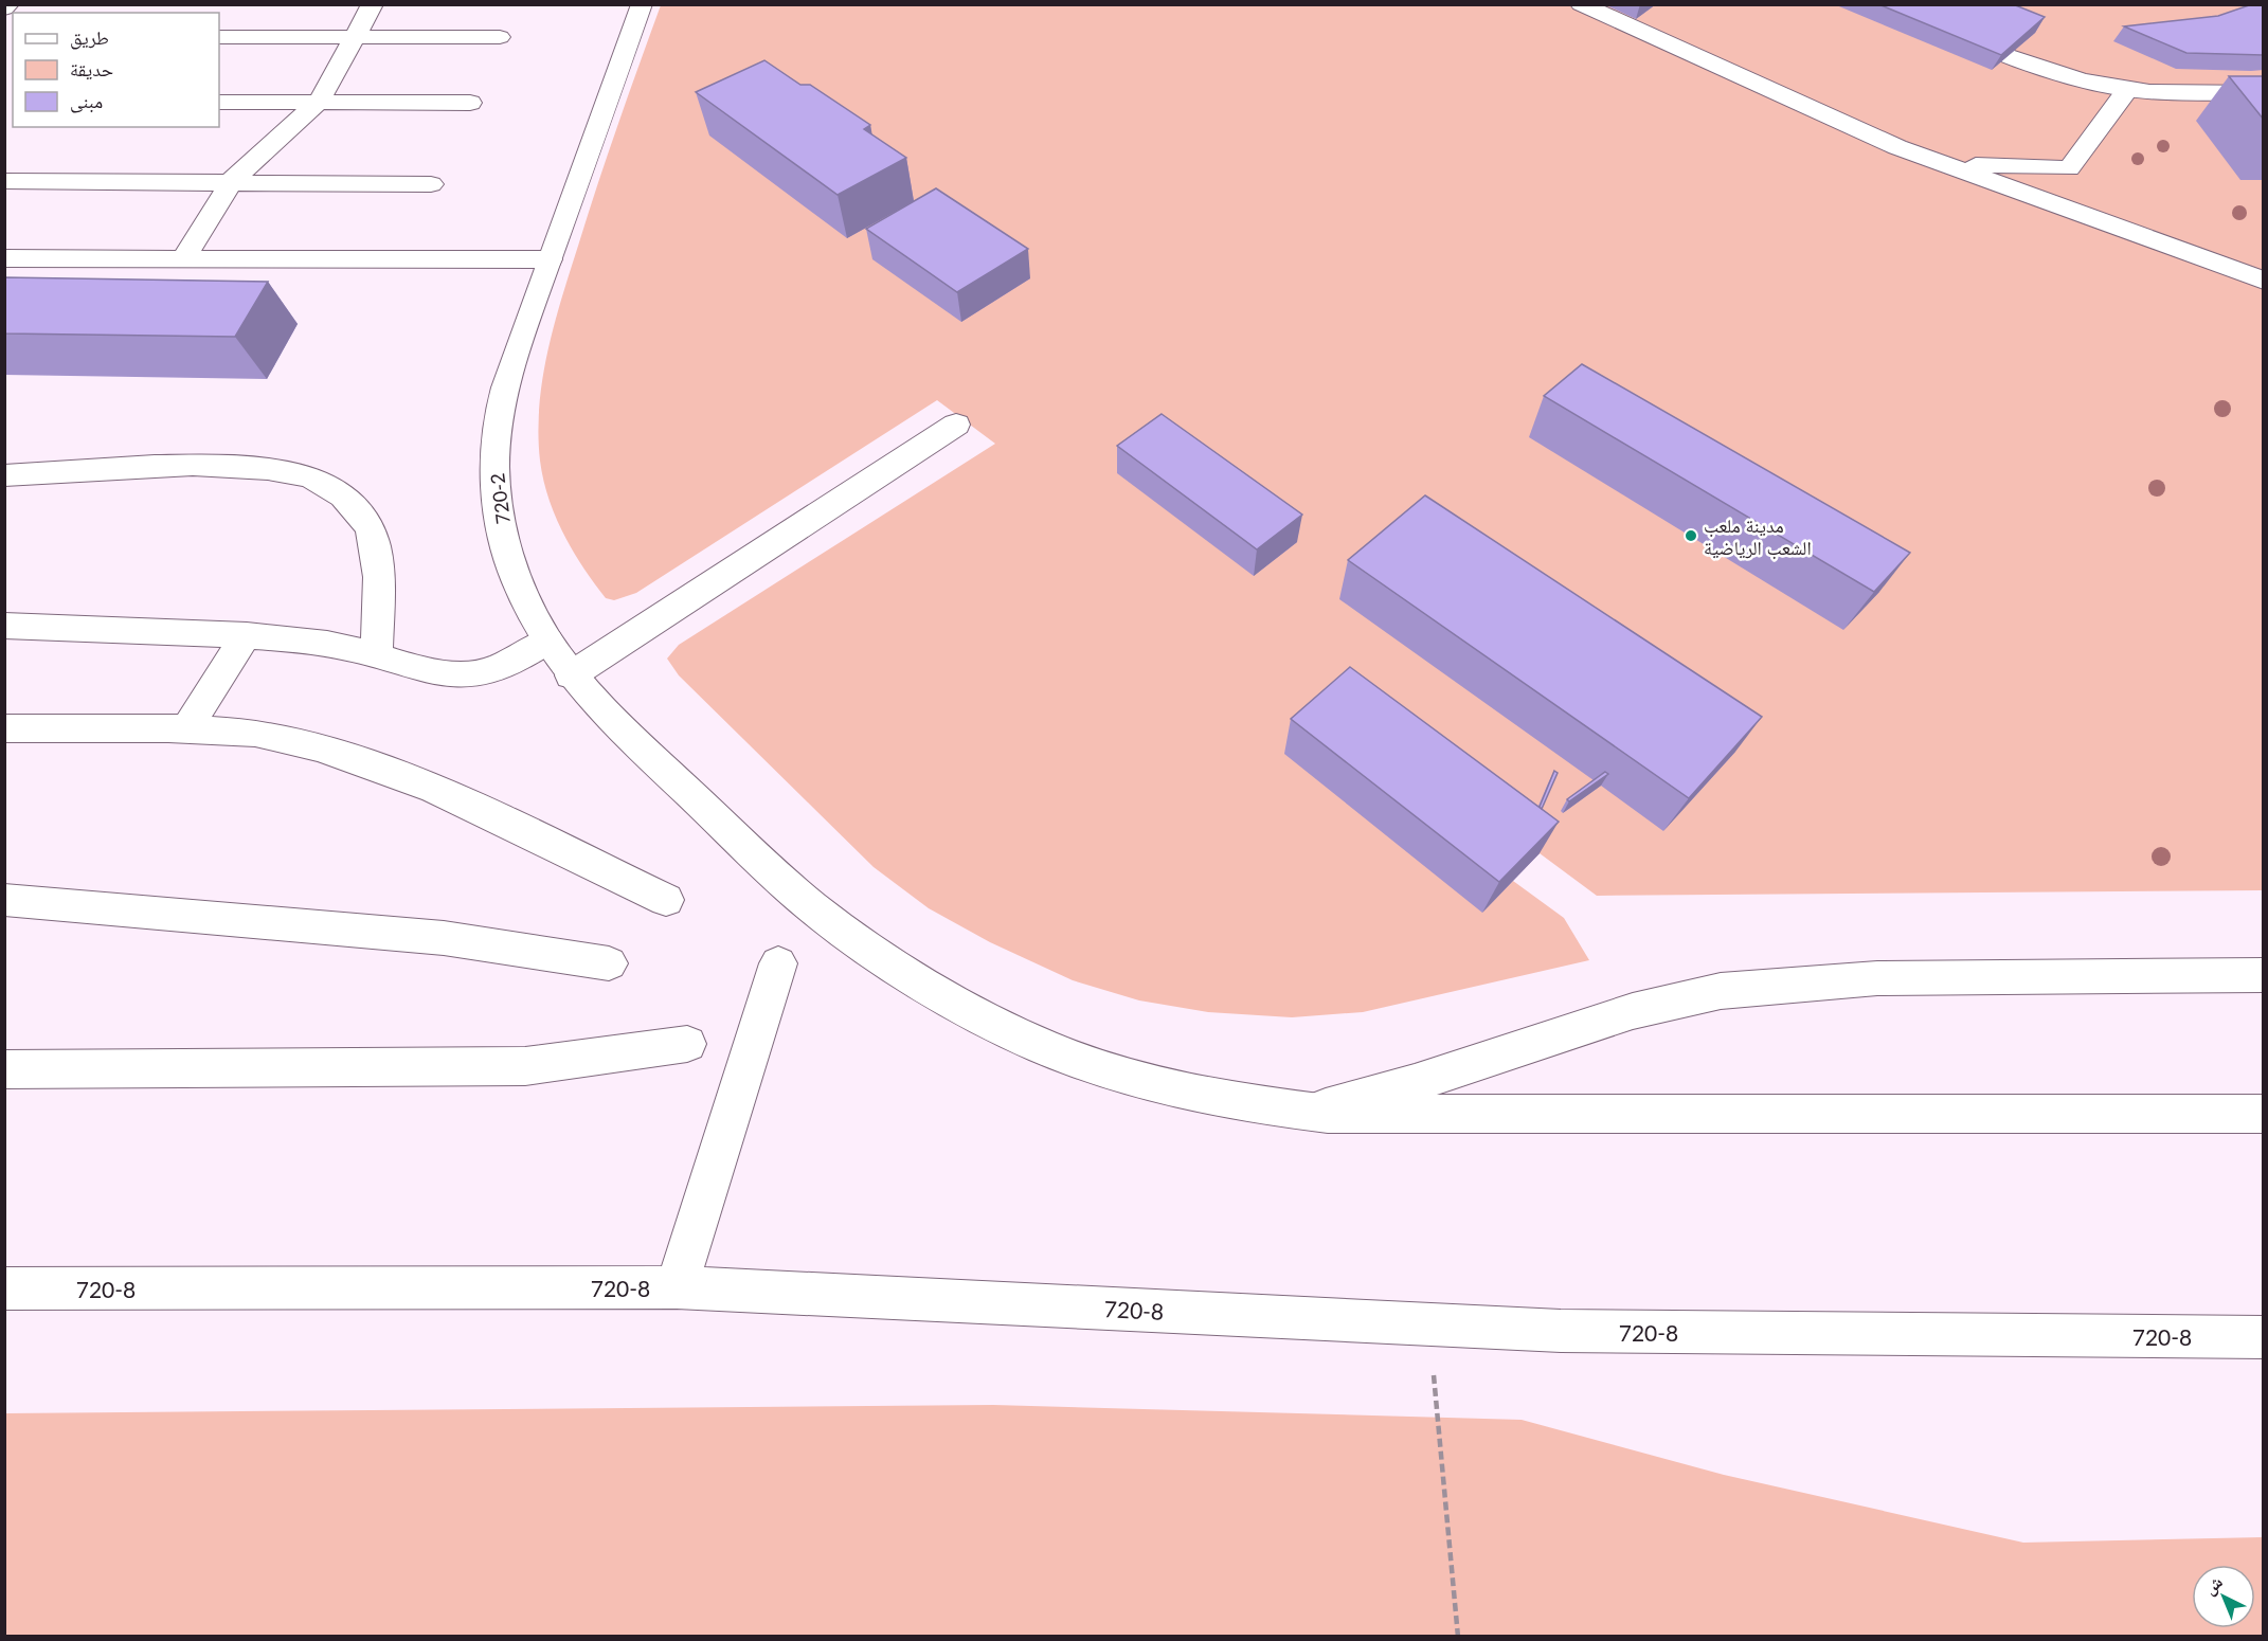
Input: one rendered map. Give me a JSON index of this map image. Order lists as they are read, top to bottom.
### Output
{
  "streets": {
    "street": ["720-2", "720-8"]
  },
  "places": ["مدينة ملعب الشعب الرياضية"],
  "legend": ["طريق", "حديقة", "مبنى"],
  "north": "top left"
}
